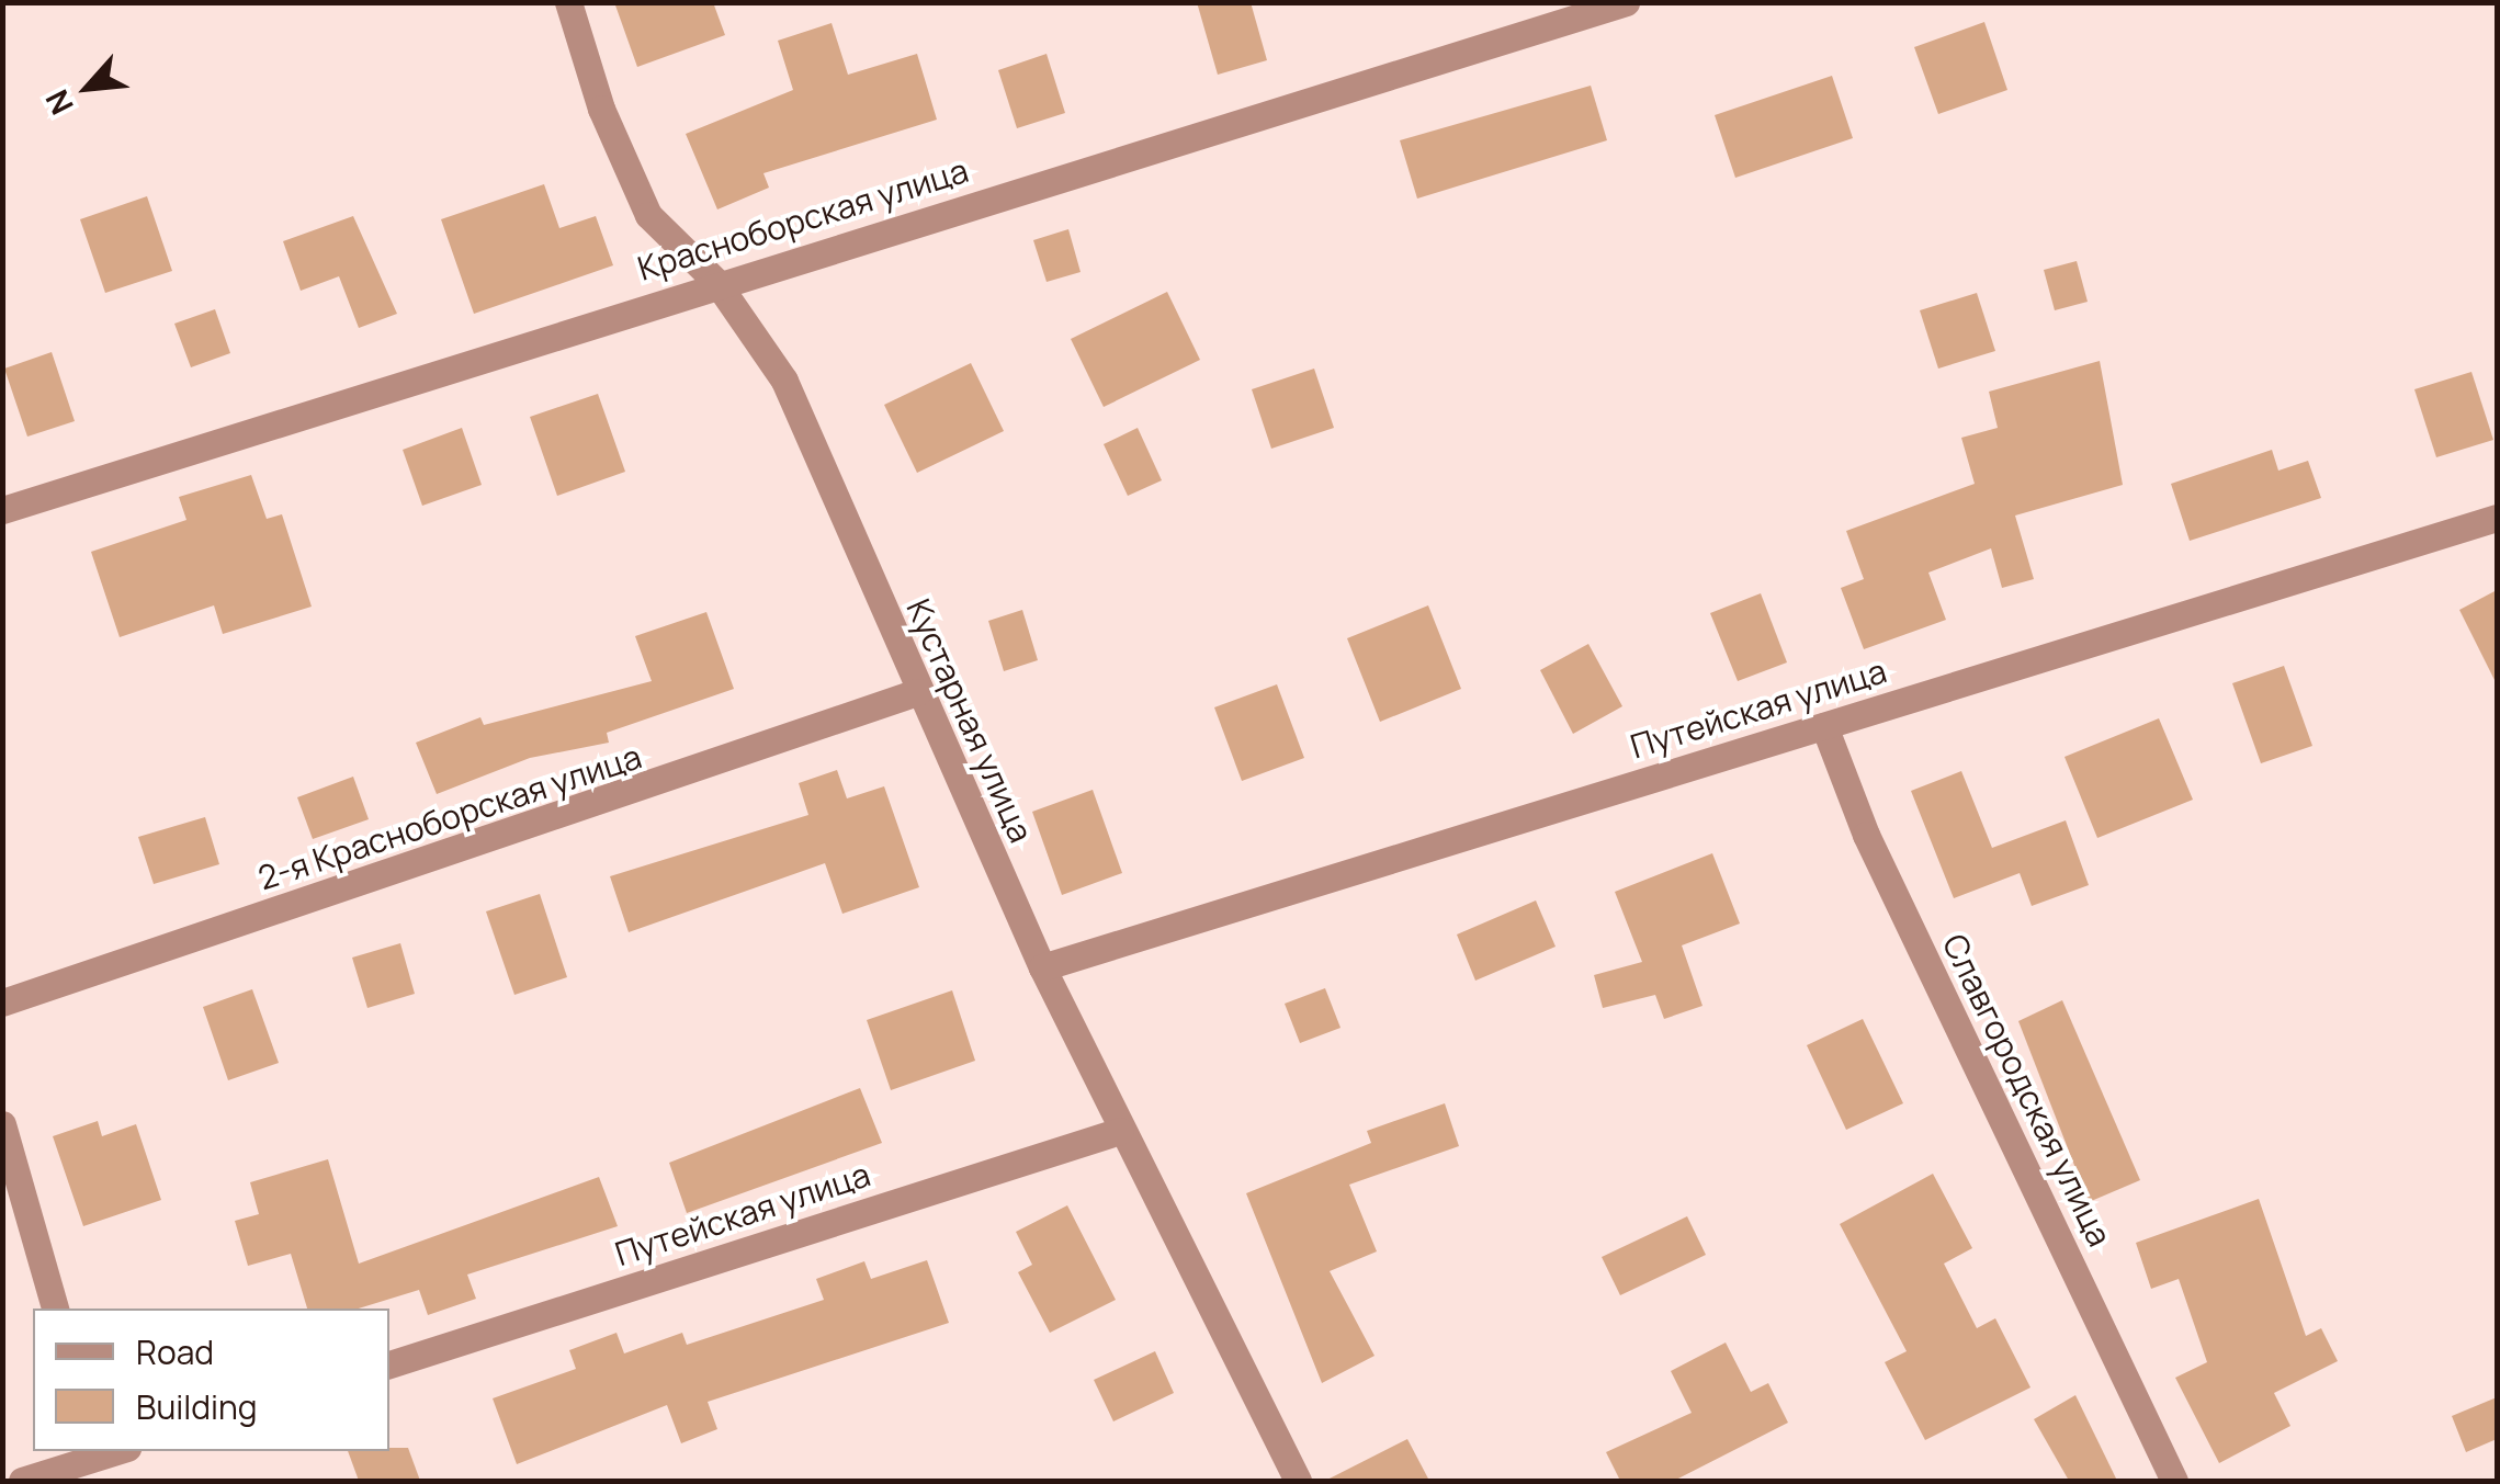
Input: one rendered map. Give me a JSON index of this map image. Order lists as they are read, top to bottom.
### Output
{
  "streets": {
    "street": [
      "Красноборская улица",
      "Путейская улица",
      "Кустарная улица",
      "2-я Красноборская улица",
      "Славгородская улица"
    ]
  },
  "crossings": [
    ["Красноборская улица", "Кустарная улица"],
    ["Путейская улица", "Кустарная улица"],
    ["Путейская улица", "Славгородская улица"],
    ["Кустарная улица", "2-я Красноборская улица"]
  ],
  "legend": ["Road", "Building"],
  "north": "bottom left"
}
